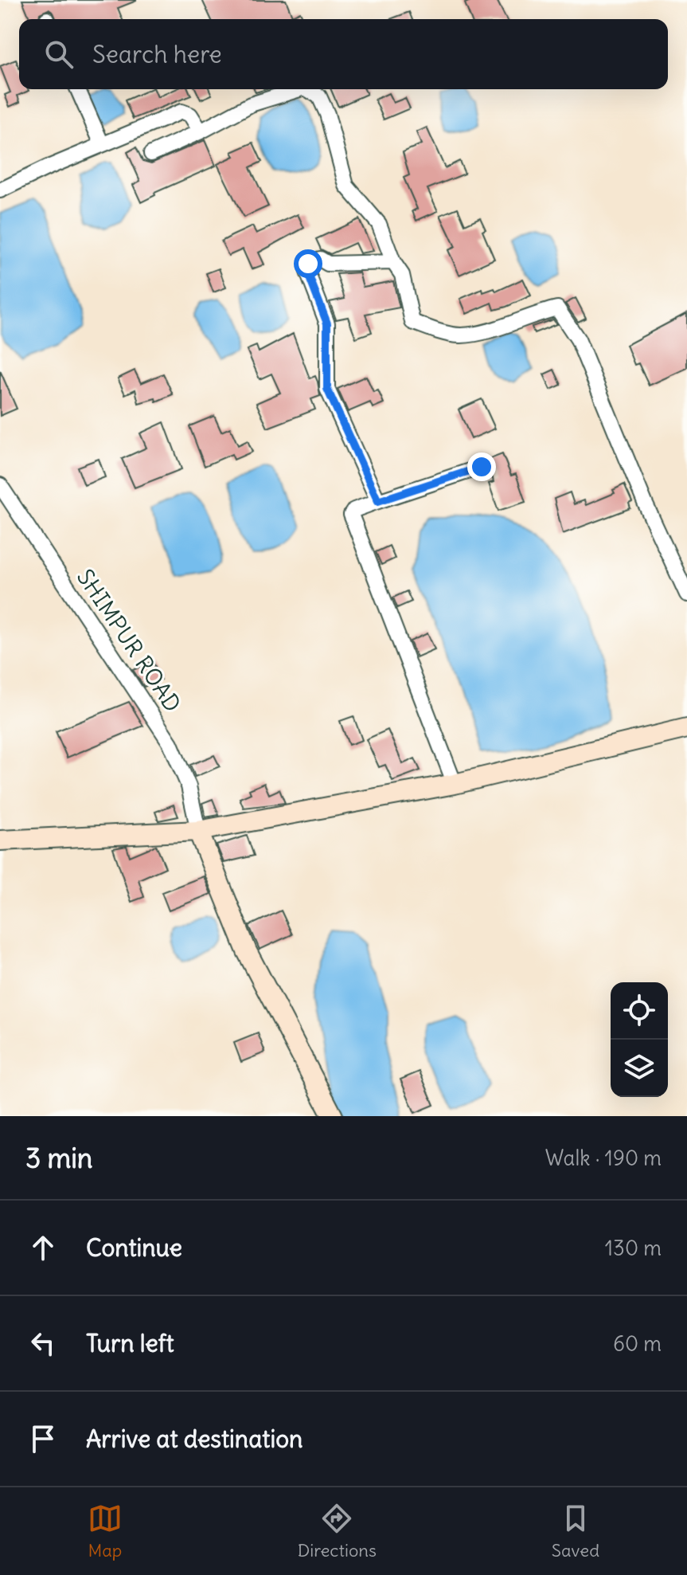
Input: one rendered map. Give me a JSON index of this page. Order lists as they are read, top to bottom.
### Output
{
  "streets": {
    "street": ["SHIMPUR ROAD"]
  },
  "page": {
    "search": "Search here",
    "heading": ["3 min", "Walk · 190 m"],
    "list": [
      ["Continue", "130 m"],
      ["Turn left", "60 m"],
      "Arrive at destination"
    ],
    "nav": ["Map", "Directions", "Saved"]
  }
}
